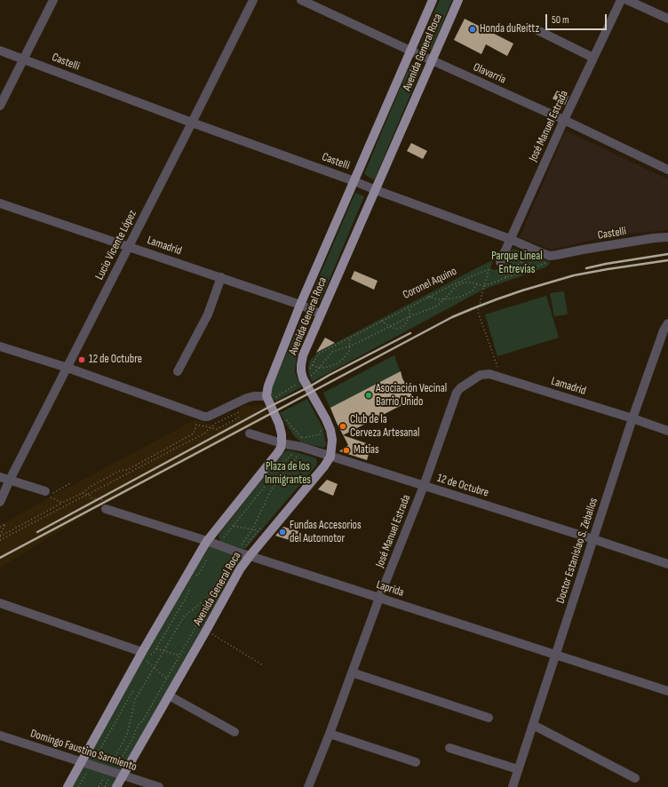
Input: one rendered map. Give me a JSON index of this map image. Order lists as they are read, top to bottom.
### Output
{
  "streets": {
    "main road": ["Avenida General Roca"],
    "street": [
      "Castelli",
      "Olavarría",
      "José Manuel Estrada",
      "Lucio Vicente López",
      "Lamadrid",
      "12 de Octubre",
      "Doctor Estanislao S. Zeballos",
      "Laprida",
      "Domingo Faustino Sarmiento"
    ],
    "path": ["Coronel Aquino"]
  },
  "crossings": [
    ["Avenida General Roca", "Castelli"],
    ["Avenida General Roca", "Olavarría"],
    ["Avenida General Roca", "Lamadrid"],
    ["Avenida General Roca", "12 de Octubre"],
    ["Avenida General Roca", "Laprida"],
    ["Avenida General Roca", "Domingo Faustino Sarmiento"],
    ["Castelli", "José Manuel Estrada"],
    ["Castelli", "Lucio Vicente López"],
    ["Olavarría", "José Manuel Estrada"],
    ["José Manuel Estrada", "Lamadrid"],
    ["José Manuel Estrada", "12 de Octubre"],
    ["José Manuel Estrada", "Laprida"],
    ["Lucio Vicente López", "Lamadrid"],
    ["Lamadrid", "Doctor Estanislao S. Zeballos"],
    ["12 de Octubre", "Doctor Estanislao S. Zeballos"],
    ["Doctor Estanislao S. Zeballos", "Laprida"]
  ],
  "parks": ["Parque Lineal Entrevías", "Plaza de los Inmigrantes"],
  "places": [
    "Honda duReittz",
    "12 de Octubre",
    "Asociación Vecinal Barrio Unido",
    "Club de la Cerveza Artesanal",
    "Matias",
    "Fundas Accesorios del Automotor"
  ],
  "scale_bar": "50 m"
}
